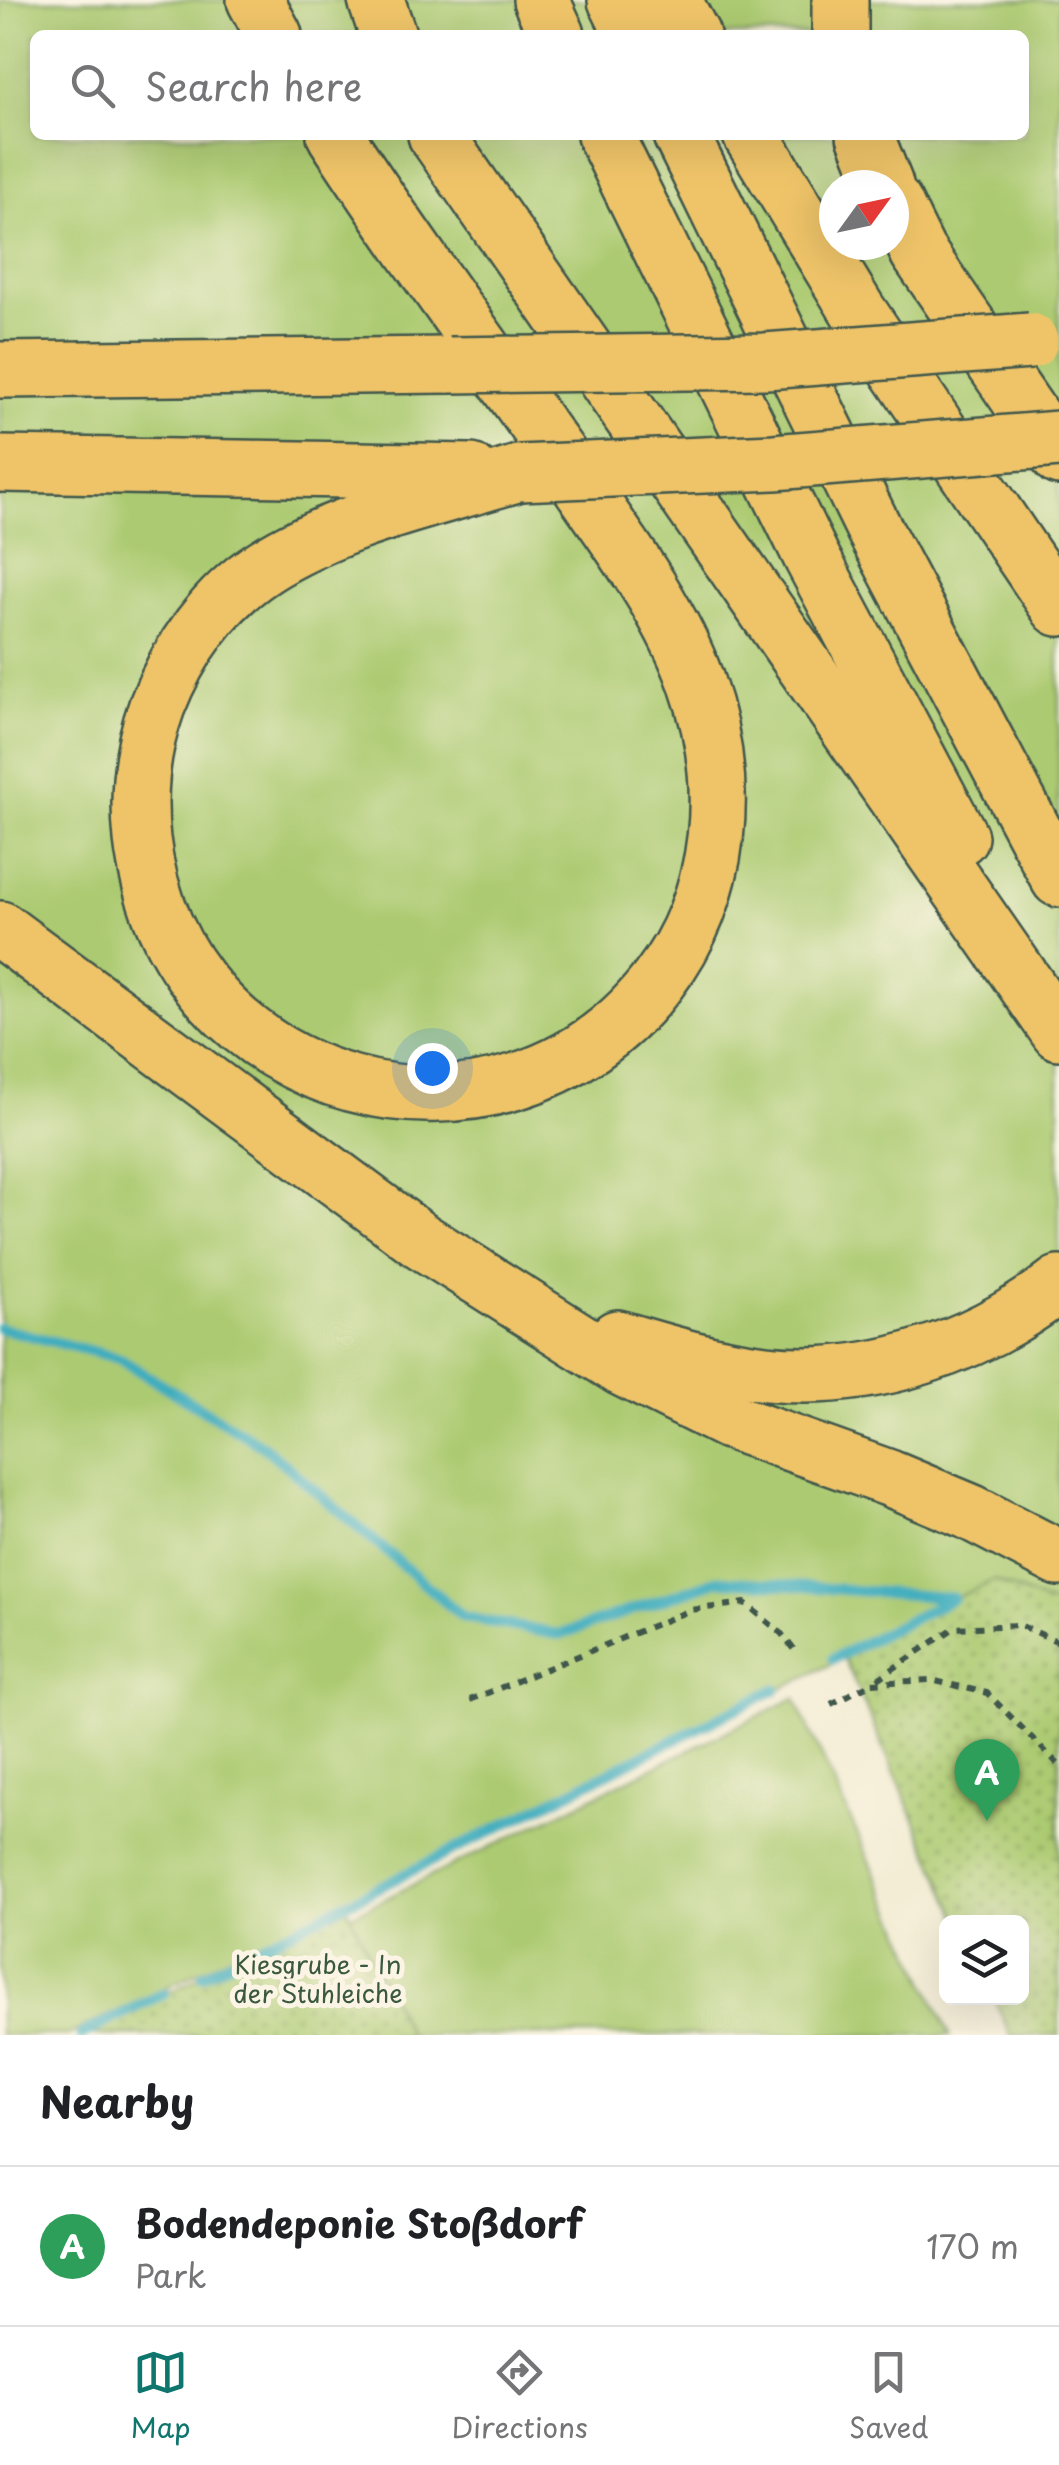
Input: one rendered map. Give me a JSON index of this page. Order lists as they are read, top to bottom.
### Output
{
  "parks": ["Kiesgrube - In der Stuhleiche"],
  "north": "top right",
  "page": {
    "search": "Search here",
    "pins": "A",
    "heading": "Nearby",
    "list": [
      {
        "mark": "A",
        "name": "Bodendeponie Stoßdorf",
        "note": "Park",
        "value": "170 m"
      }
    ],
    "nav": ["Map", "Directions", "Saved"]
  }
}
